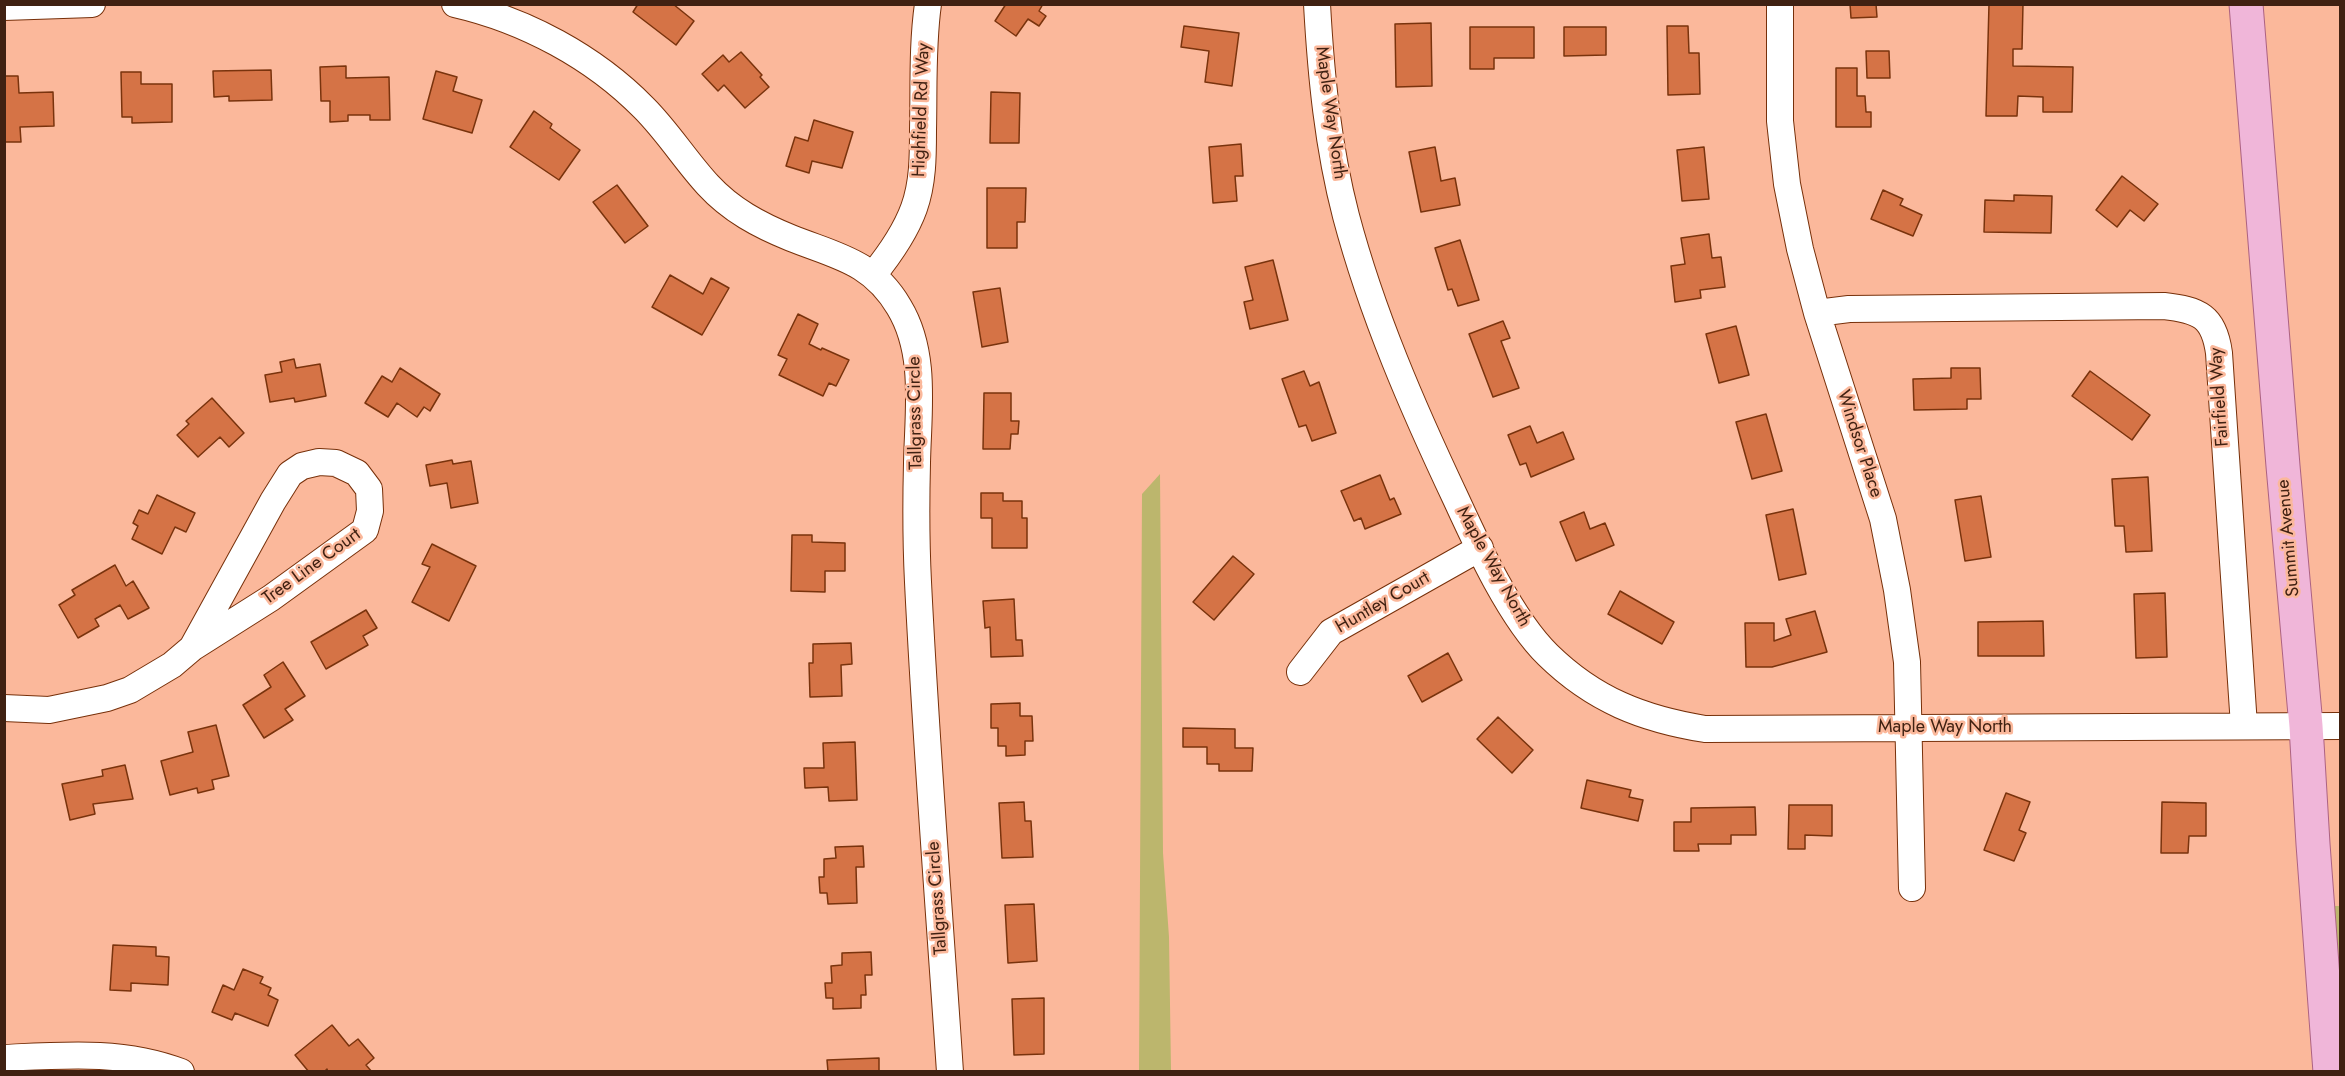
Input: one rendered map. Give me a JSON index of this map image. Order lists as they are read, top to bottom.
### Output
{
  "streets": {
    "main road": ["Summit Avenue"],
    "street": [
      "Highfield Rd Way",
      "Maple Way North",
      "Fairfield Way",
      "Tallgrass Circle",
      "Windsor Place",
      "Tree Line Court",
      "Huntley Court"
    ]
  },
  "crossings": [
    ["Highfield Rd Way", "Tallgrass Circle"],
    ["Maple Way North", "Fairfield Way"],
    ["Maple Way North", "Windsor Place"],
    ["Maple Way North", "Summit Avenue"],
    ["Maple Way North", "Huntley Court"],
    ["Fairfield Way", "Windsor Place"]
  ]
}
